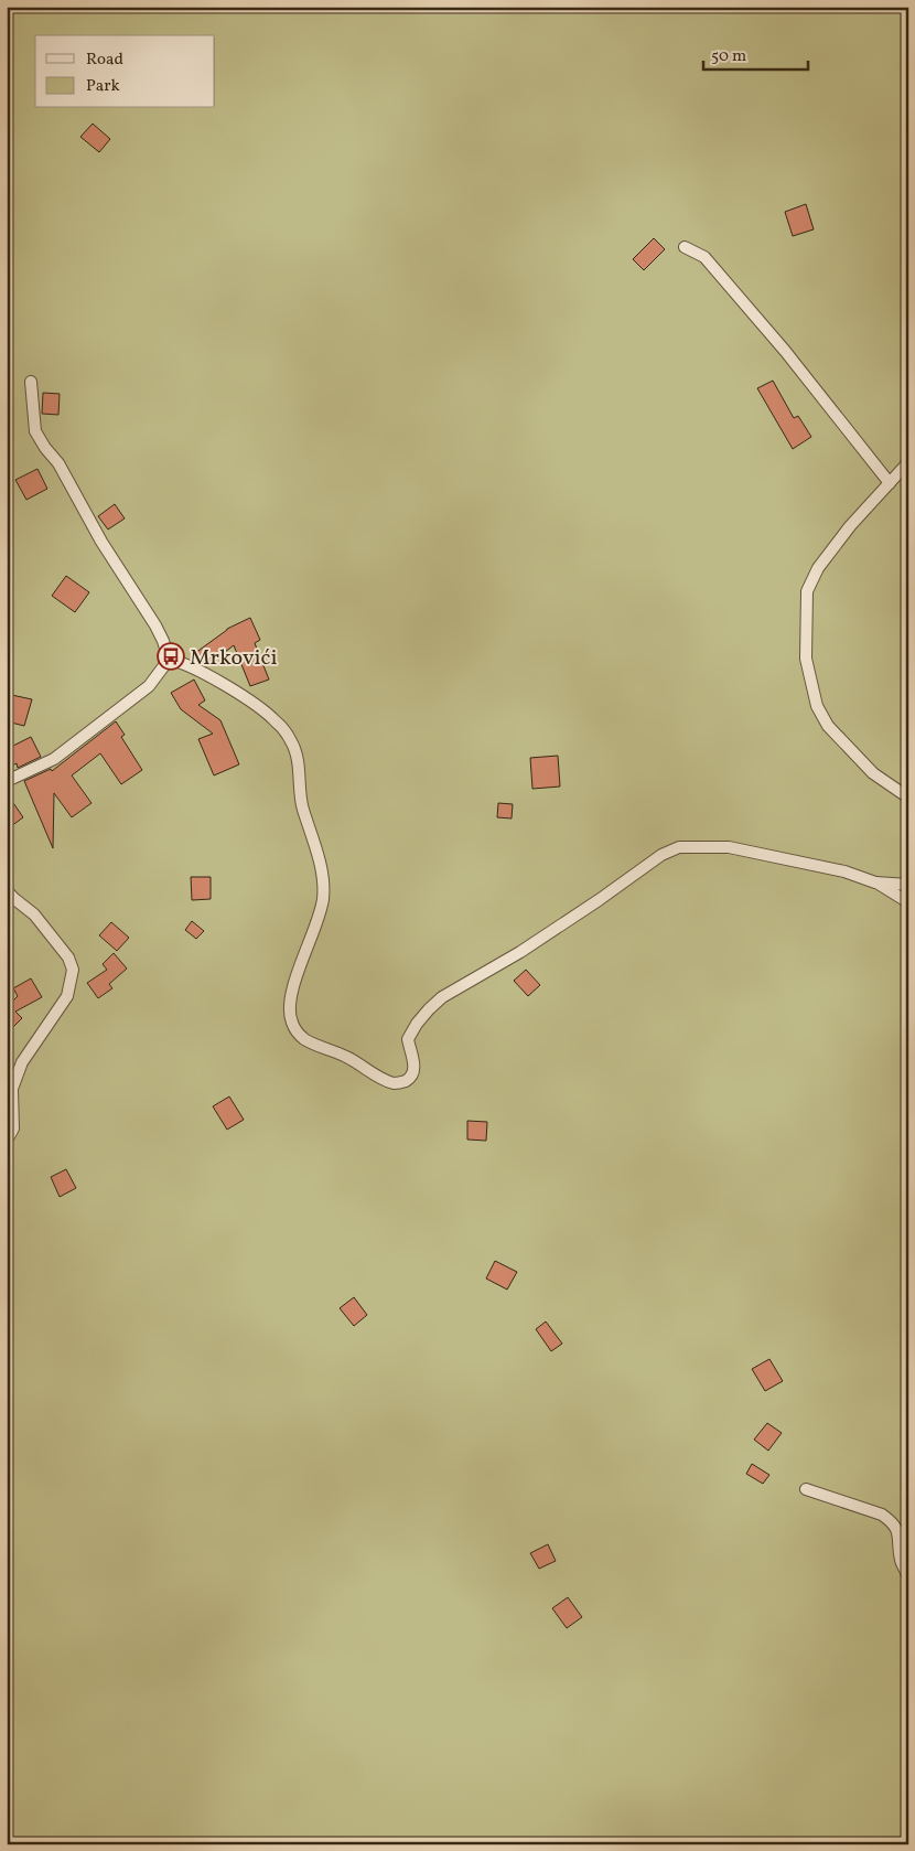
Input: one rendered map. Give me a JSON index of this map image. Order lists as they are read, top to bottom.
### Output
{
  "places": {
    "bus stop": ["Mrkovići"]
  },
  "legend": ["Road", "Park"],
  "scale_bar": "50 m"
}
